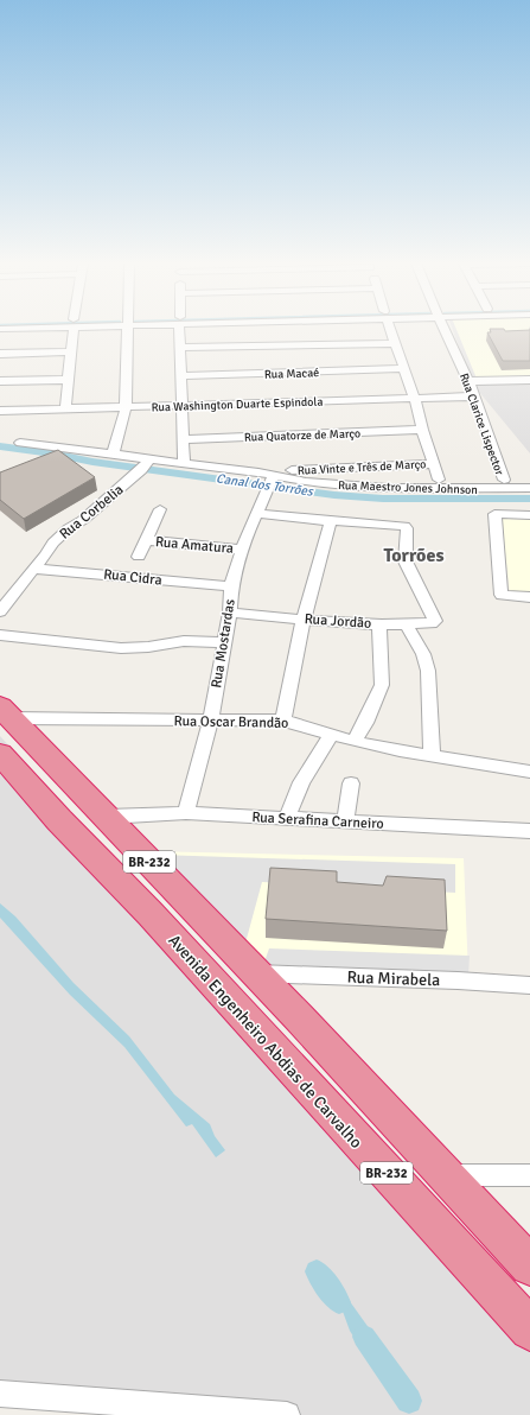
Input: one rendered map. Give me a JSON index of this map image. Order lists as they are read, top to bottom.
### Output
{
  "streets": {
    "highway": ["BR-232", "Avenida Engenheiro Abdias de Carvalho"],
    "street": [
      "Rua Macaé",
      "Rua Washington Duarte Espindola",
      "Rua Clarice Lispector",
      "Rua Quatorze de Março",
      "Rua Vinte e Três de Março",
      "Rua Maestro Jones Johnson",
      "Rua Corbelia",
      "Rua Amatura",
      "Rua Cidra",
      "Rua Jordão",
      "Rua Mostardas",
      "Rua Oscar Brandão",
      "Rua Serafina Carneiro",
      "Rua Mirabela"
    ]
  },
  "crossings": [
    ["Rua Washington Duarte Espindola", "Rua Clarice Lispector"],
    ["Rua Clarice Lispector", "Rua Maestro Jones Johnson"],
    ["Rua Vinte e Três de Março", "Rua Maestro Jones Johnson"],
    ["Rua Maestro Jones Johnson", "Rua Corbelia"],
    ["Rua Maestro Jones Johnson", "Rua Mostardas"],
    ["Rua Corbelia", "Rua Cidra"],
    ["Rua Amatura", "Rua Mostardas"],
    ["Rua Cidra", "Rua Mostardas"],
    ["Rua Jordão", "Rua Mostardas"],
    ["Rua Mostardas", "Rua Oscar Brandão"],
    ["Rua Mostardas", "Rua Serafina Carneiro"],
    ["Rua Oscar Brandão", "BR-232"],
    ["Rua Serafina Carneiro", "BR-232"],
    ["BR-232", "Rua Mirabela"]
  ],
  "districts": ["Torrões"],
  "water": ["Canal dos Torrões"]
}
